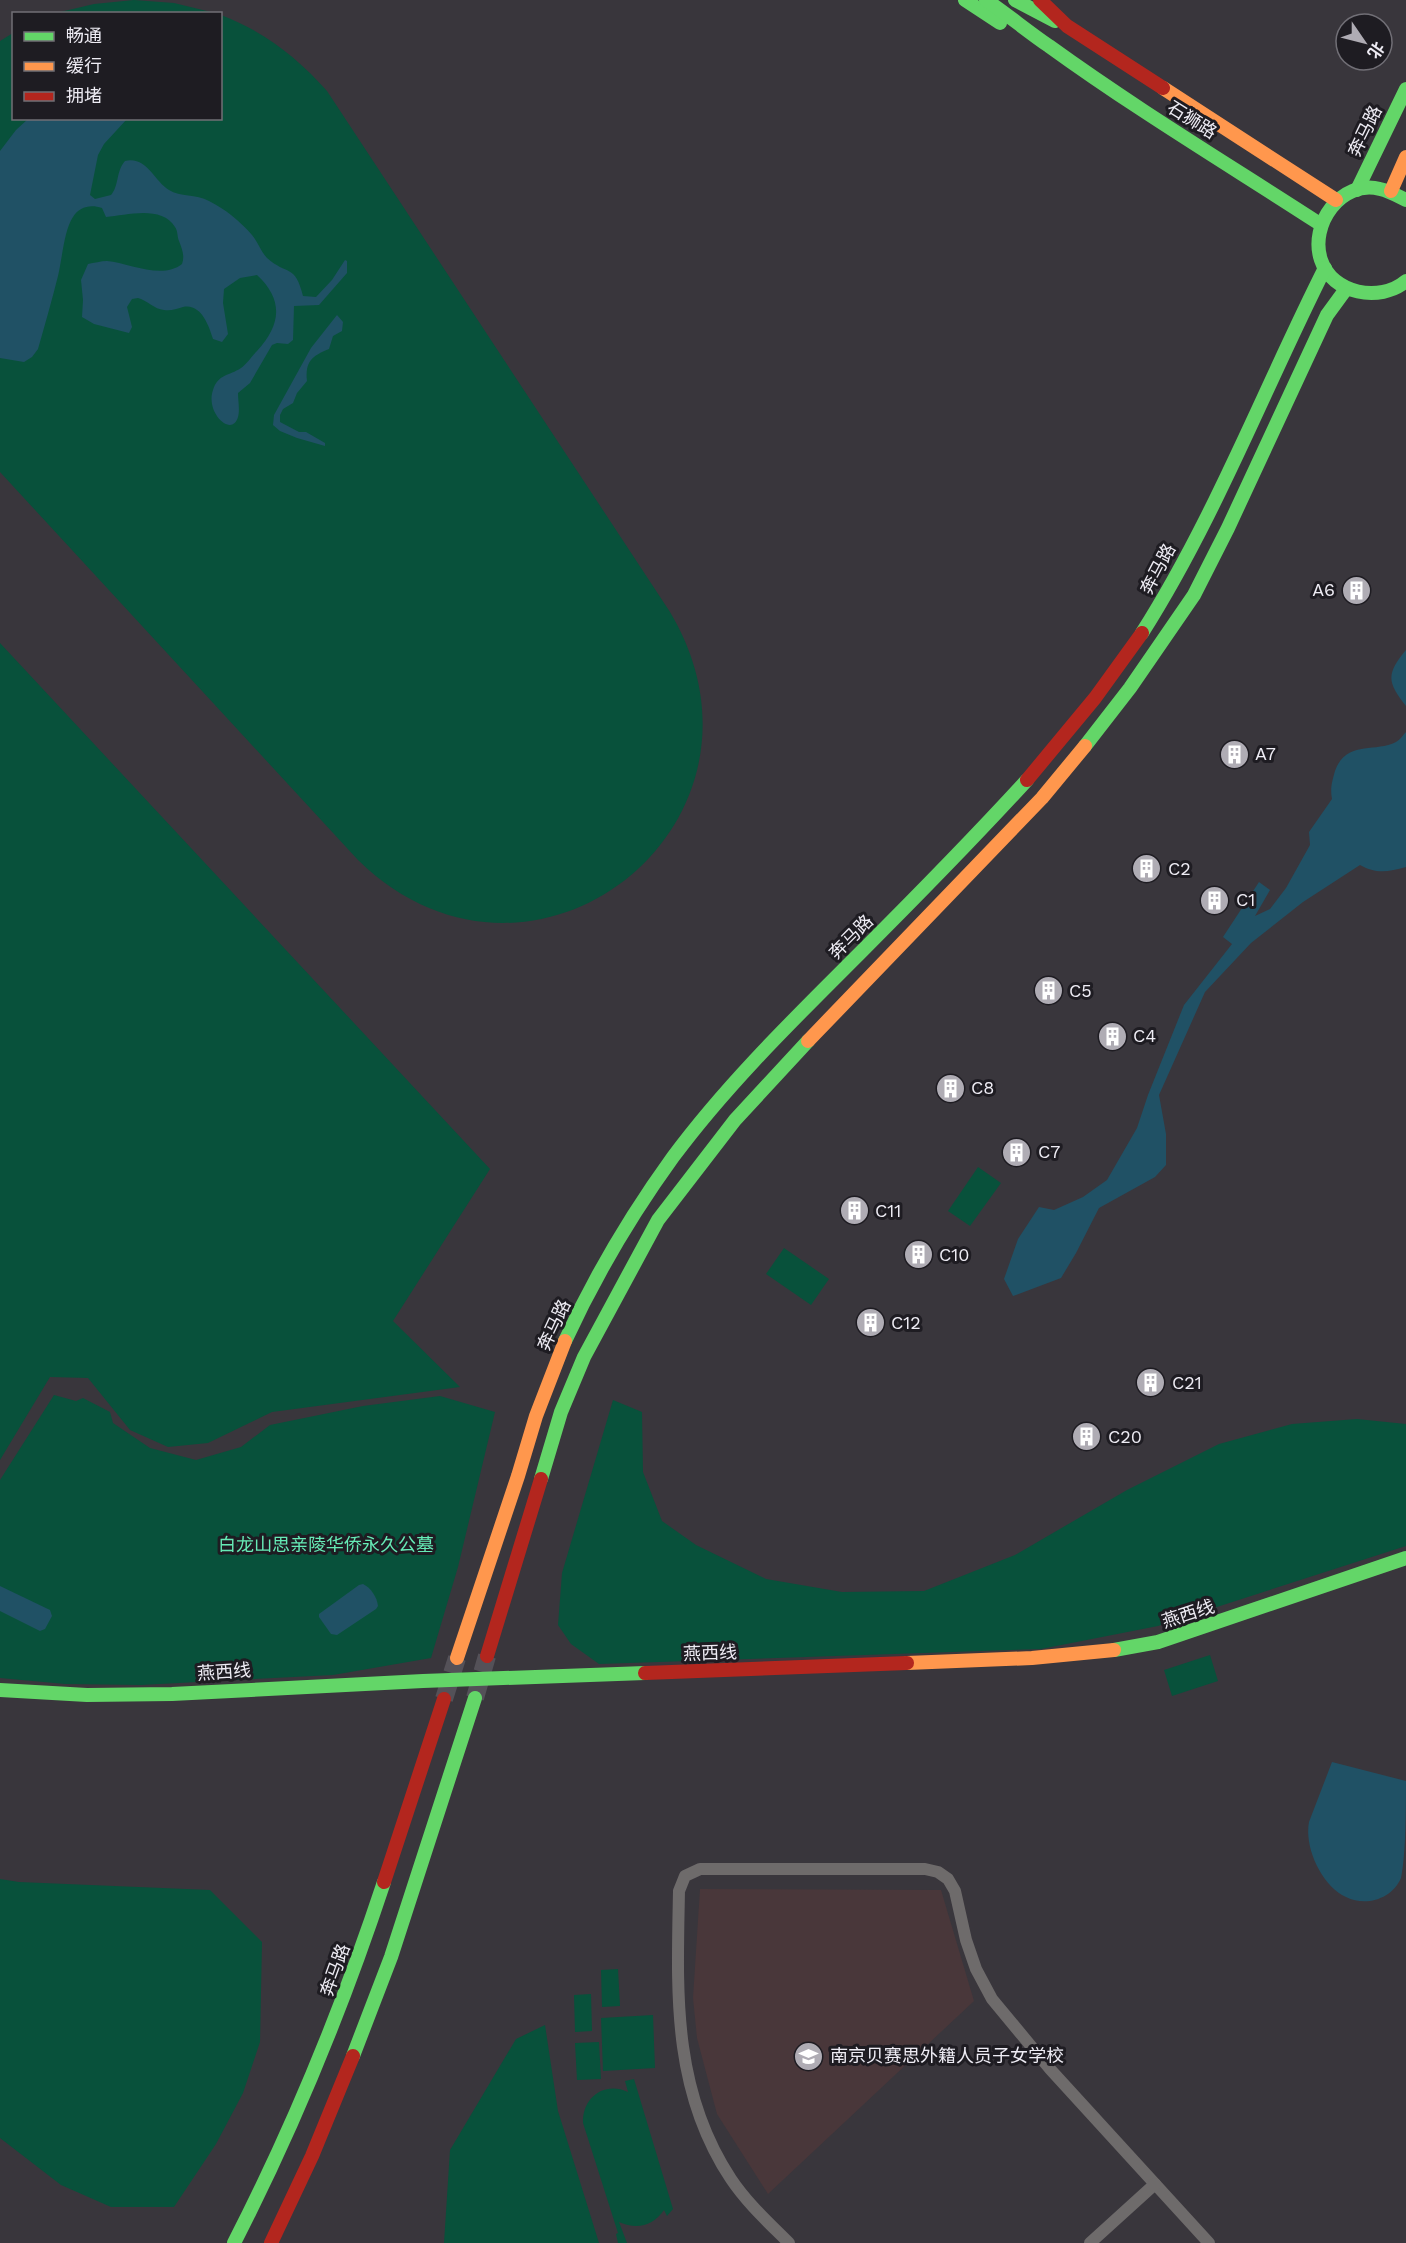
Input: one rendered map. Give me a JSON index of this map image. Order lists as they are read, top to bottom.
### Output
{
  "streets": {
    "main road": ["石狮路", "奔马路", "燕西线"]
  },
  "parks": ["白龙山思亲陵华侨永久公墓"],
  "places": {
    "building": [
      "A6",
      "A7",
      "C2",
      "C1",
      "C5",
      "C4",
      "C8",
      "C7",
      "C11",
      "C10",
      "C12",
      "C21",
      "C20"
    ],
    "school or university": ["南京贝赛思外籍人员子女学校"]
  },
  "legend": ["畅通", "缓行", "拥堵"],
  "north": "bottom right"
}
